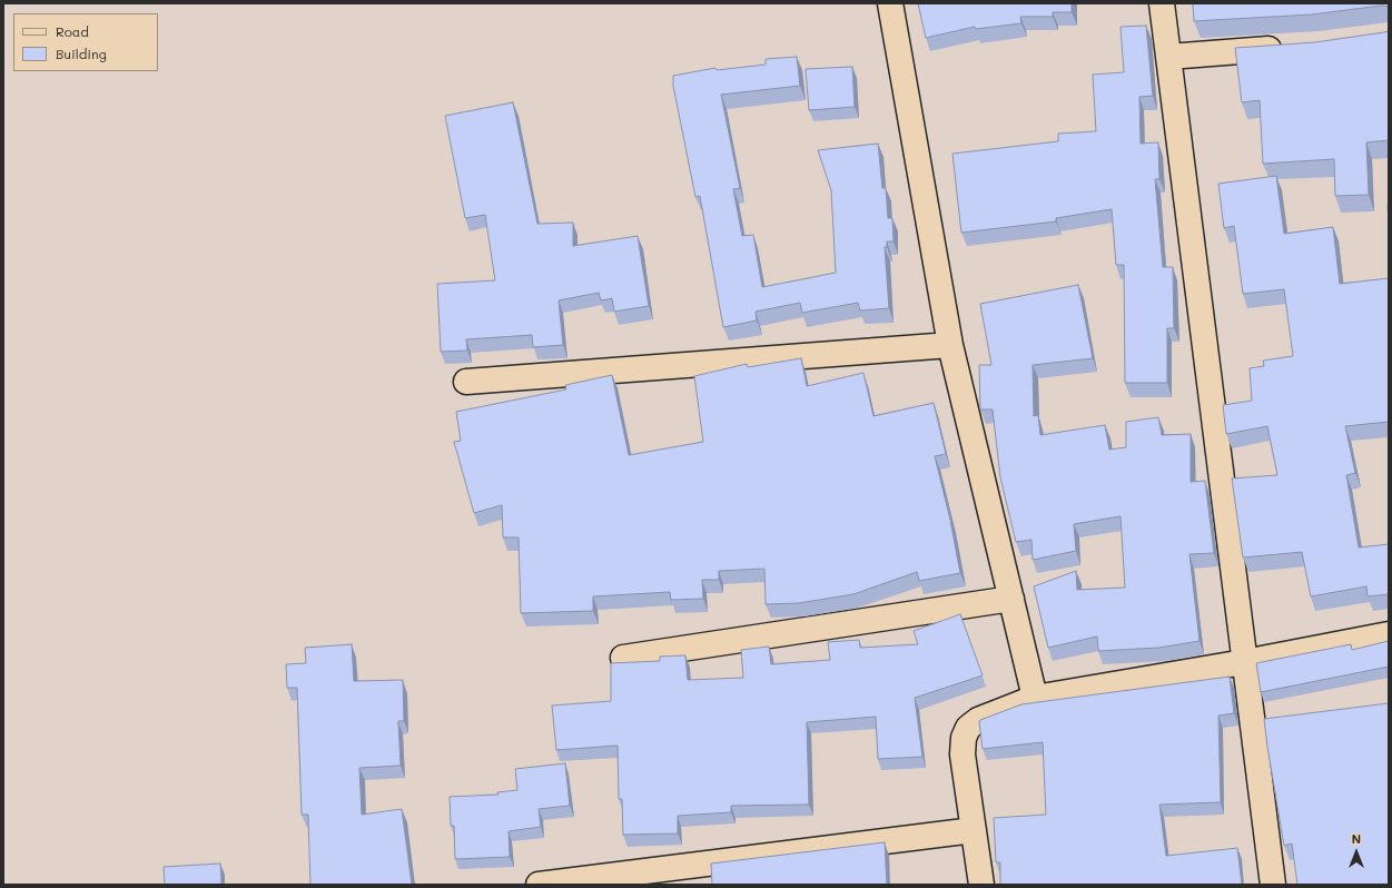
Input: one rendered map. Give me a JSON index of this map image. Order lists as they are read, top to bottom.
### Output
{
  "legend": ["Road", "Building"],
  "north": "top"
}
